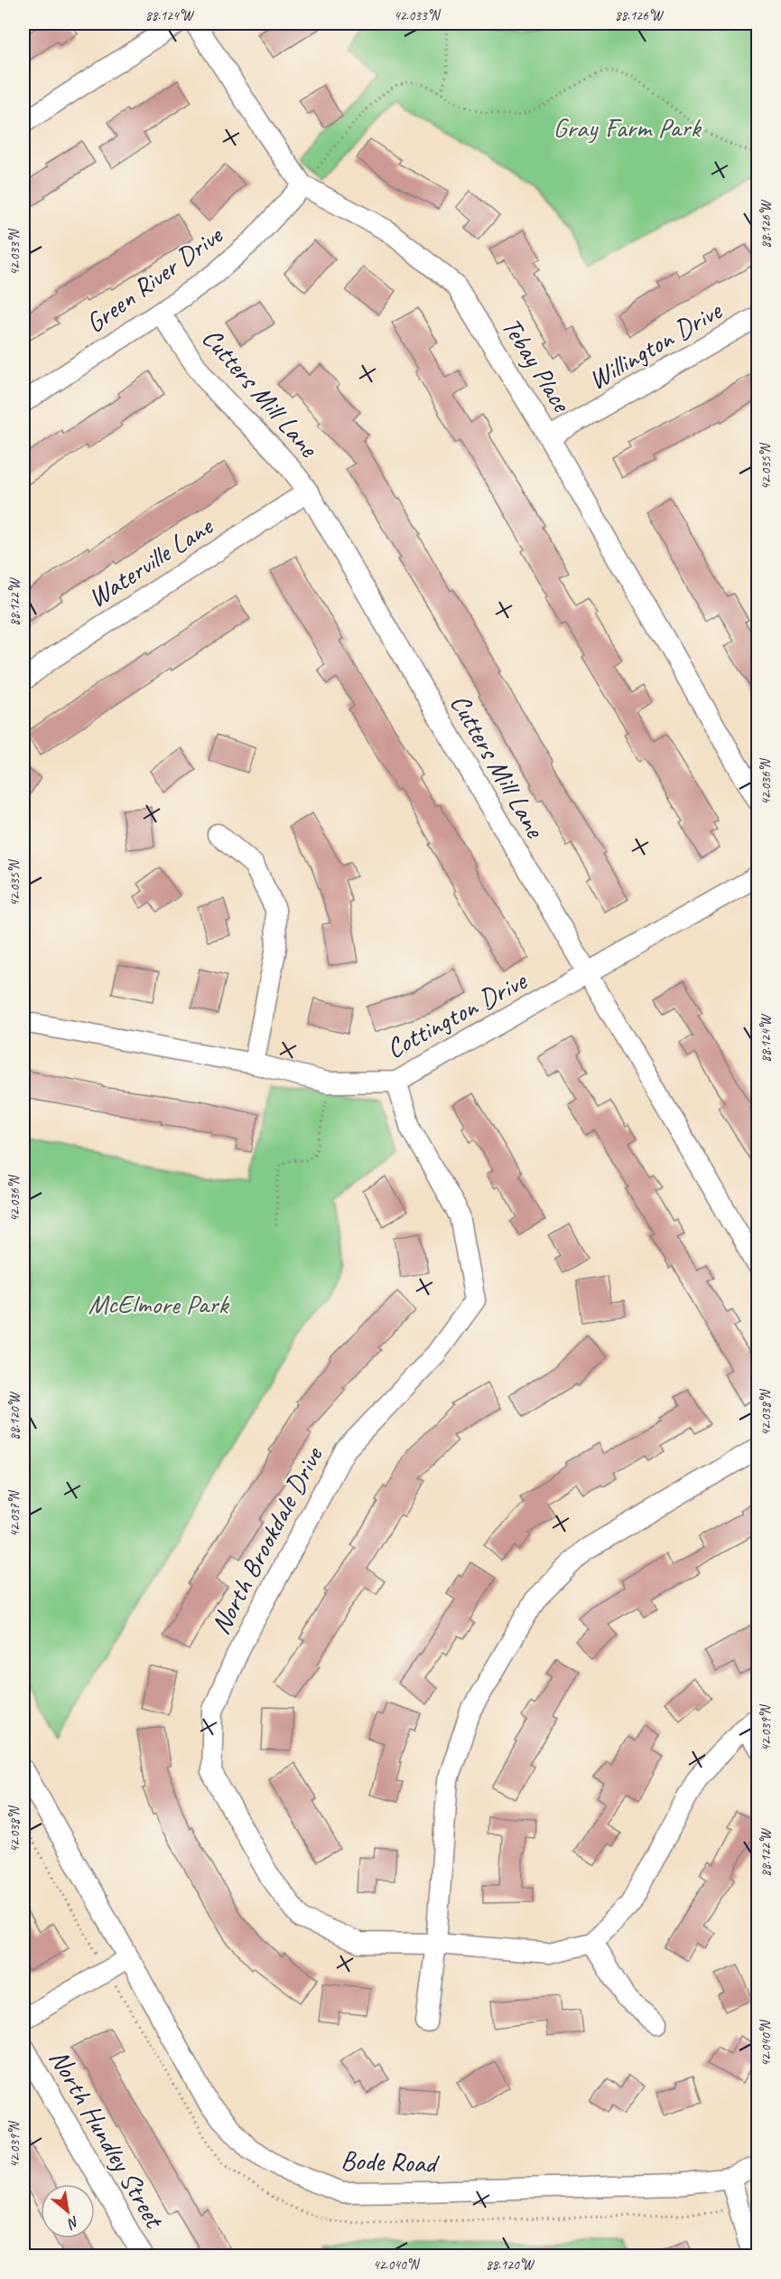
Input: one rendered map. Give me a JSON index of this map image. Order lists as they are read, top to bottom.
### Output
{
  "streets": {
    "street": [
      "Green River Drive",
      "Willington Drive",
      "Tebay Place",
      "Cutters Mill Lane",
      "Waterville Lane",
      "Cottington Drive",
      "North Brookdale Drive",
      "North Hundley Street",
      "Bode Road"
    ]
  },
  "crossings": [
    ["Green River Drive", "Tebay Place"],
    ["Green River Drive", "Cutters Mill Lane"],
    ["Willington Drive", "Tebay Place"],
    ["Cutters Mill Lane", "Waterville Lane"],
    ["Cutters Mill Lane", "Cottington Drive"],
    ["Cottington Drive", "North Brookdale Drive"]
  ],
  "parks": ["Gray Farm Park", "McElmore Park"],
  "north": "bottom right",
  "coordinates": [
    "88.124°W",
    "42.033°N",
    "88.126°W",
    "42.035°N",
    "88.122°W",
    "42.036°N",
    "42.038°N",
    "88.120°W",
    "42.037°N",
    "42.039°N",
    "42.040°N"
  ]
}
